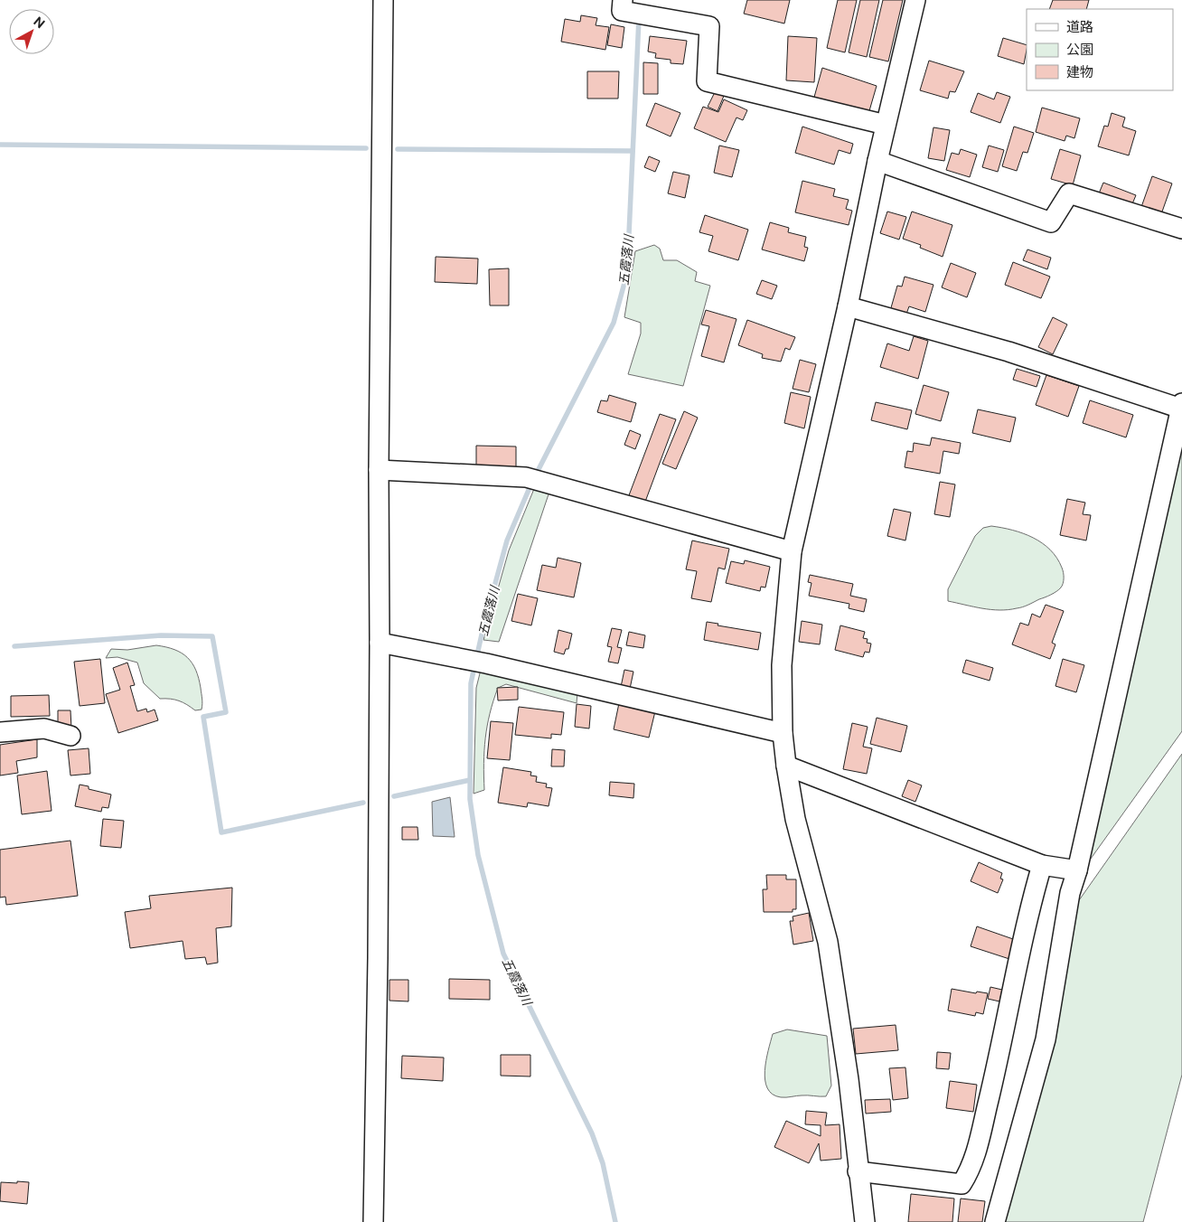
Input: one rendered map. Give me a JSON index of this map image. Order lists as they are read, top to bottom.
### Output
{
  "water": ["五霞落川"],
  "legend": ["道路", "公園", "建物"],
  "north": "top right"
}
